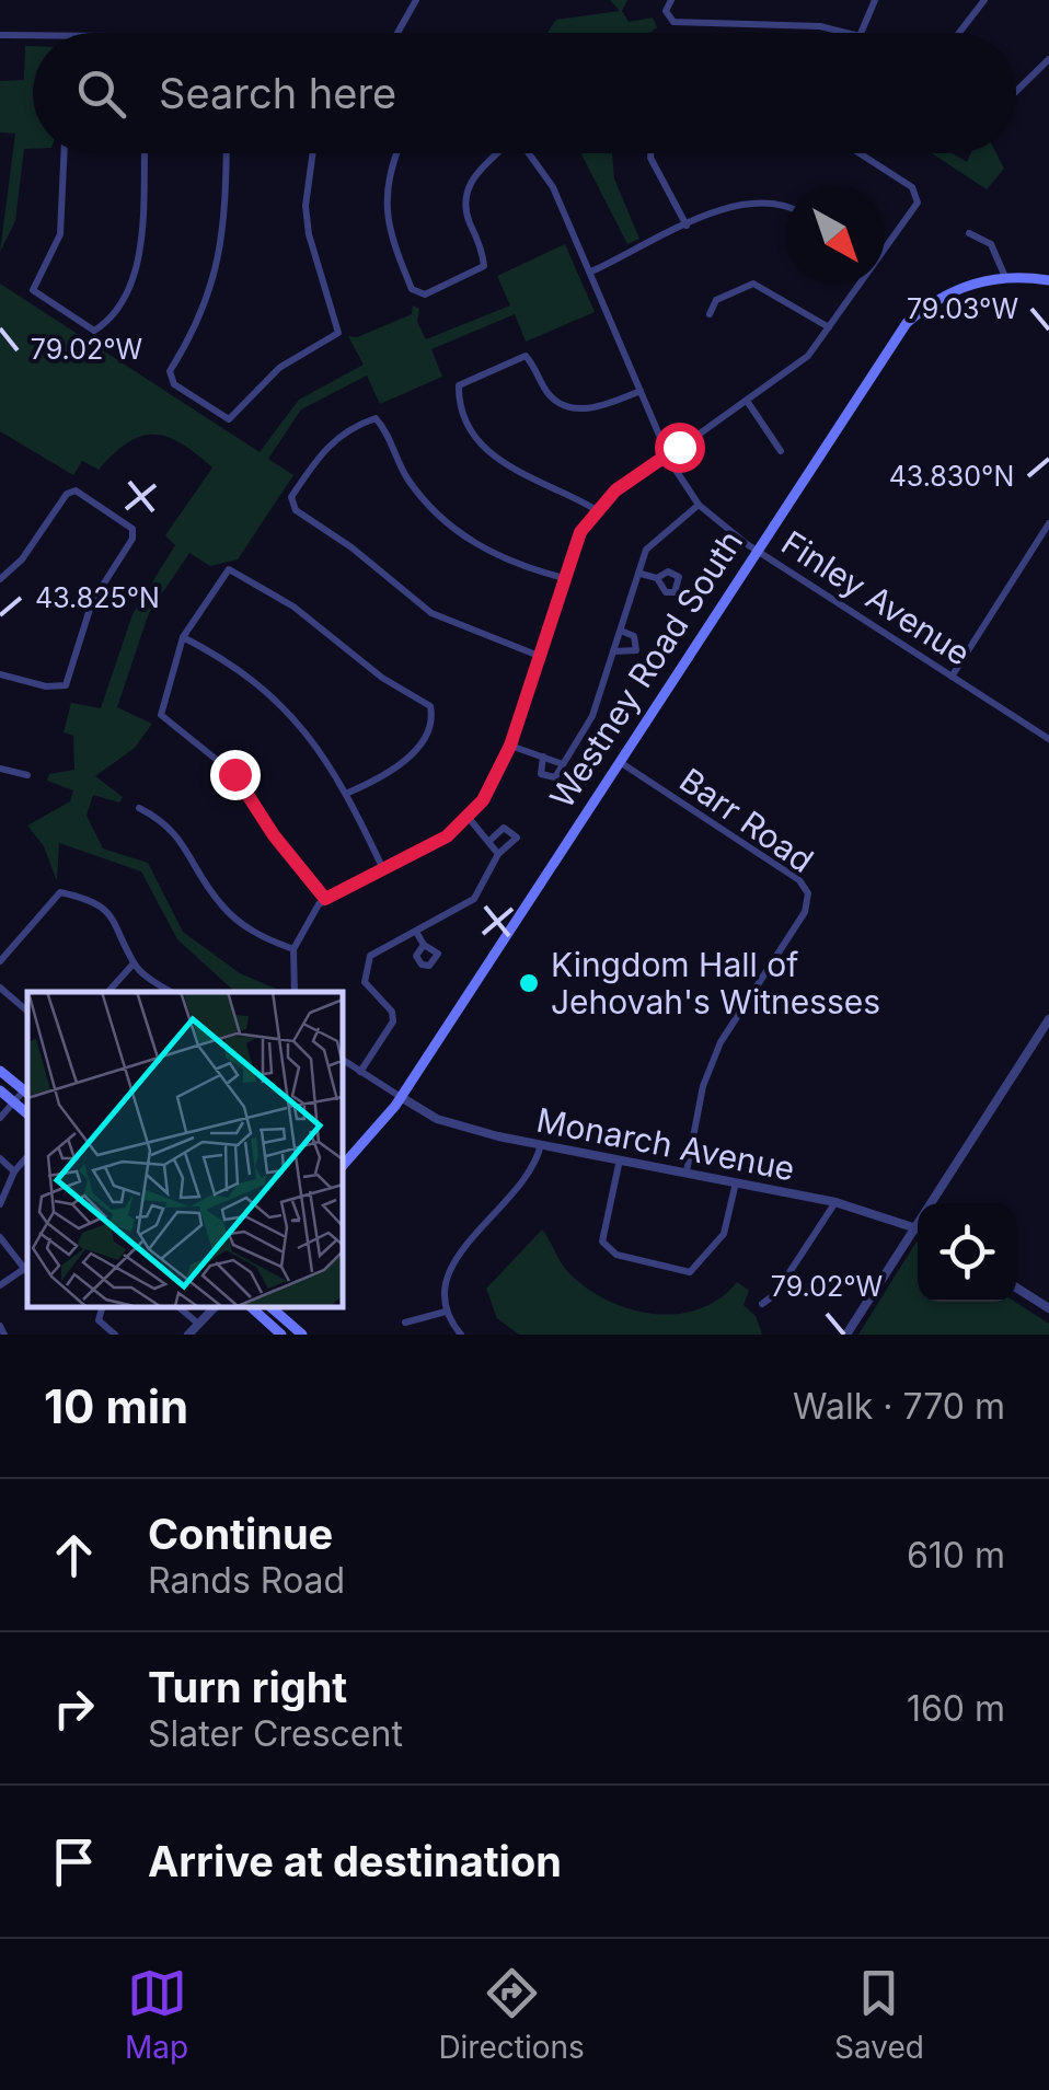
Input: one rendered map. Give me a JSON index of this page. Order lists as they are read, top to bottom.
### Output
{
  "streets": {
    "main road": ["Westney Road South"],
    "street": ["Finley Avenue", "Barr Road", "Monarch Avenue"]
  },
  "crossings": [
    ["Finley Avenue", "Westney Road South"],
    ["Westney Road South", "Barr Road"],
    ["Westney Road South", "Monarch Avenue"],
    ["Barr Road", "Monarch Avenue"]
  ],
  "places": ["Kingdom Hall of Jehovah's Witnesses"],
  "north": "bottom right",
  "page": {
    "search": "Search here",
    "heading": ["10 min", "Walk · 770 m"],
    "list": [
      ["Continue", "Rands Road", "610 m"],
      ["Turn right", "Slater Crescent", "160 m"],
      "Arrive at destination"
    ],
    "nav": ["Map", "Directions", "Saved"]
  },
  "coordinates": [
    "79.03°W",
    "79.02°W",
    "43.830°N",
    "43.825°N"
  ]
}
